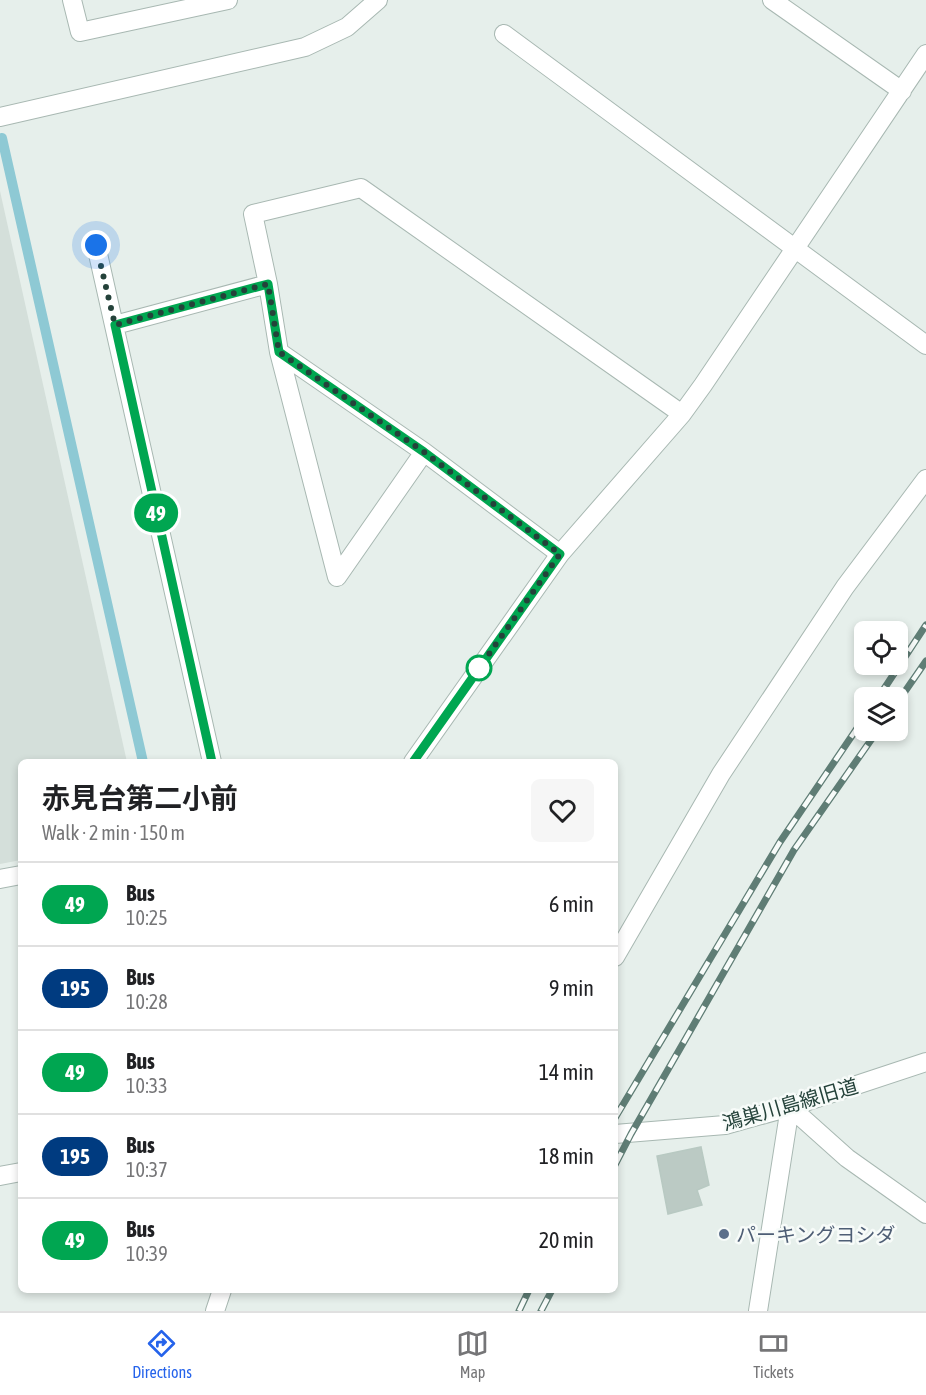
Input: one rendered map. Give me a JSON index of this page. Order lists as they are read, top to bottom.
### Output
{
  "streets": {
    "street": ["鴻巣川島線旧道"]
  },
  "places": ["パーキングヨシダ"],
  "lines": ["bus line 49"],
  "page": {
    "on_map": "49",
    "heading": ["赤見台第二小前", "Walk · 2 min · 150 m"],
    "list": [
      {
        "mark": "49",
        "name": "Bus",
        "note": "10:25",
        "value": "6 min"
      },
      {
        "mark": "195",
        "name": "Bus",
        "note": "10:28",
        "value": "9 min"
      },
      {
        "mark": "49",
        "name": "Bus",
        "note": "10:33",
        "value": "14 min"
      },
      {
        "mark": "195",
        "name": "Bus",
        "note": "10:37",
        "value": "18 min"
      },
      {
        "mark": "49",
        "name": "Bus",
        "note": "10:39",
        "value": "20 min"
      }
    ],
    "tabs": ["Directions", "Map", "Tickets"]
  }
}
